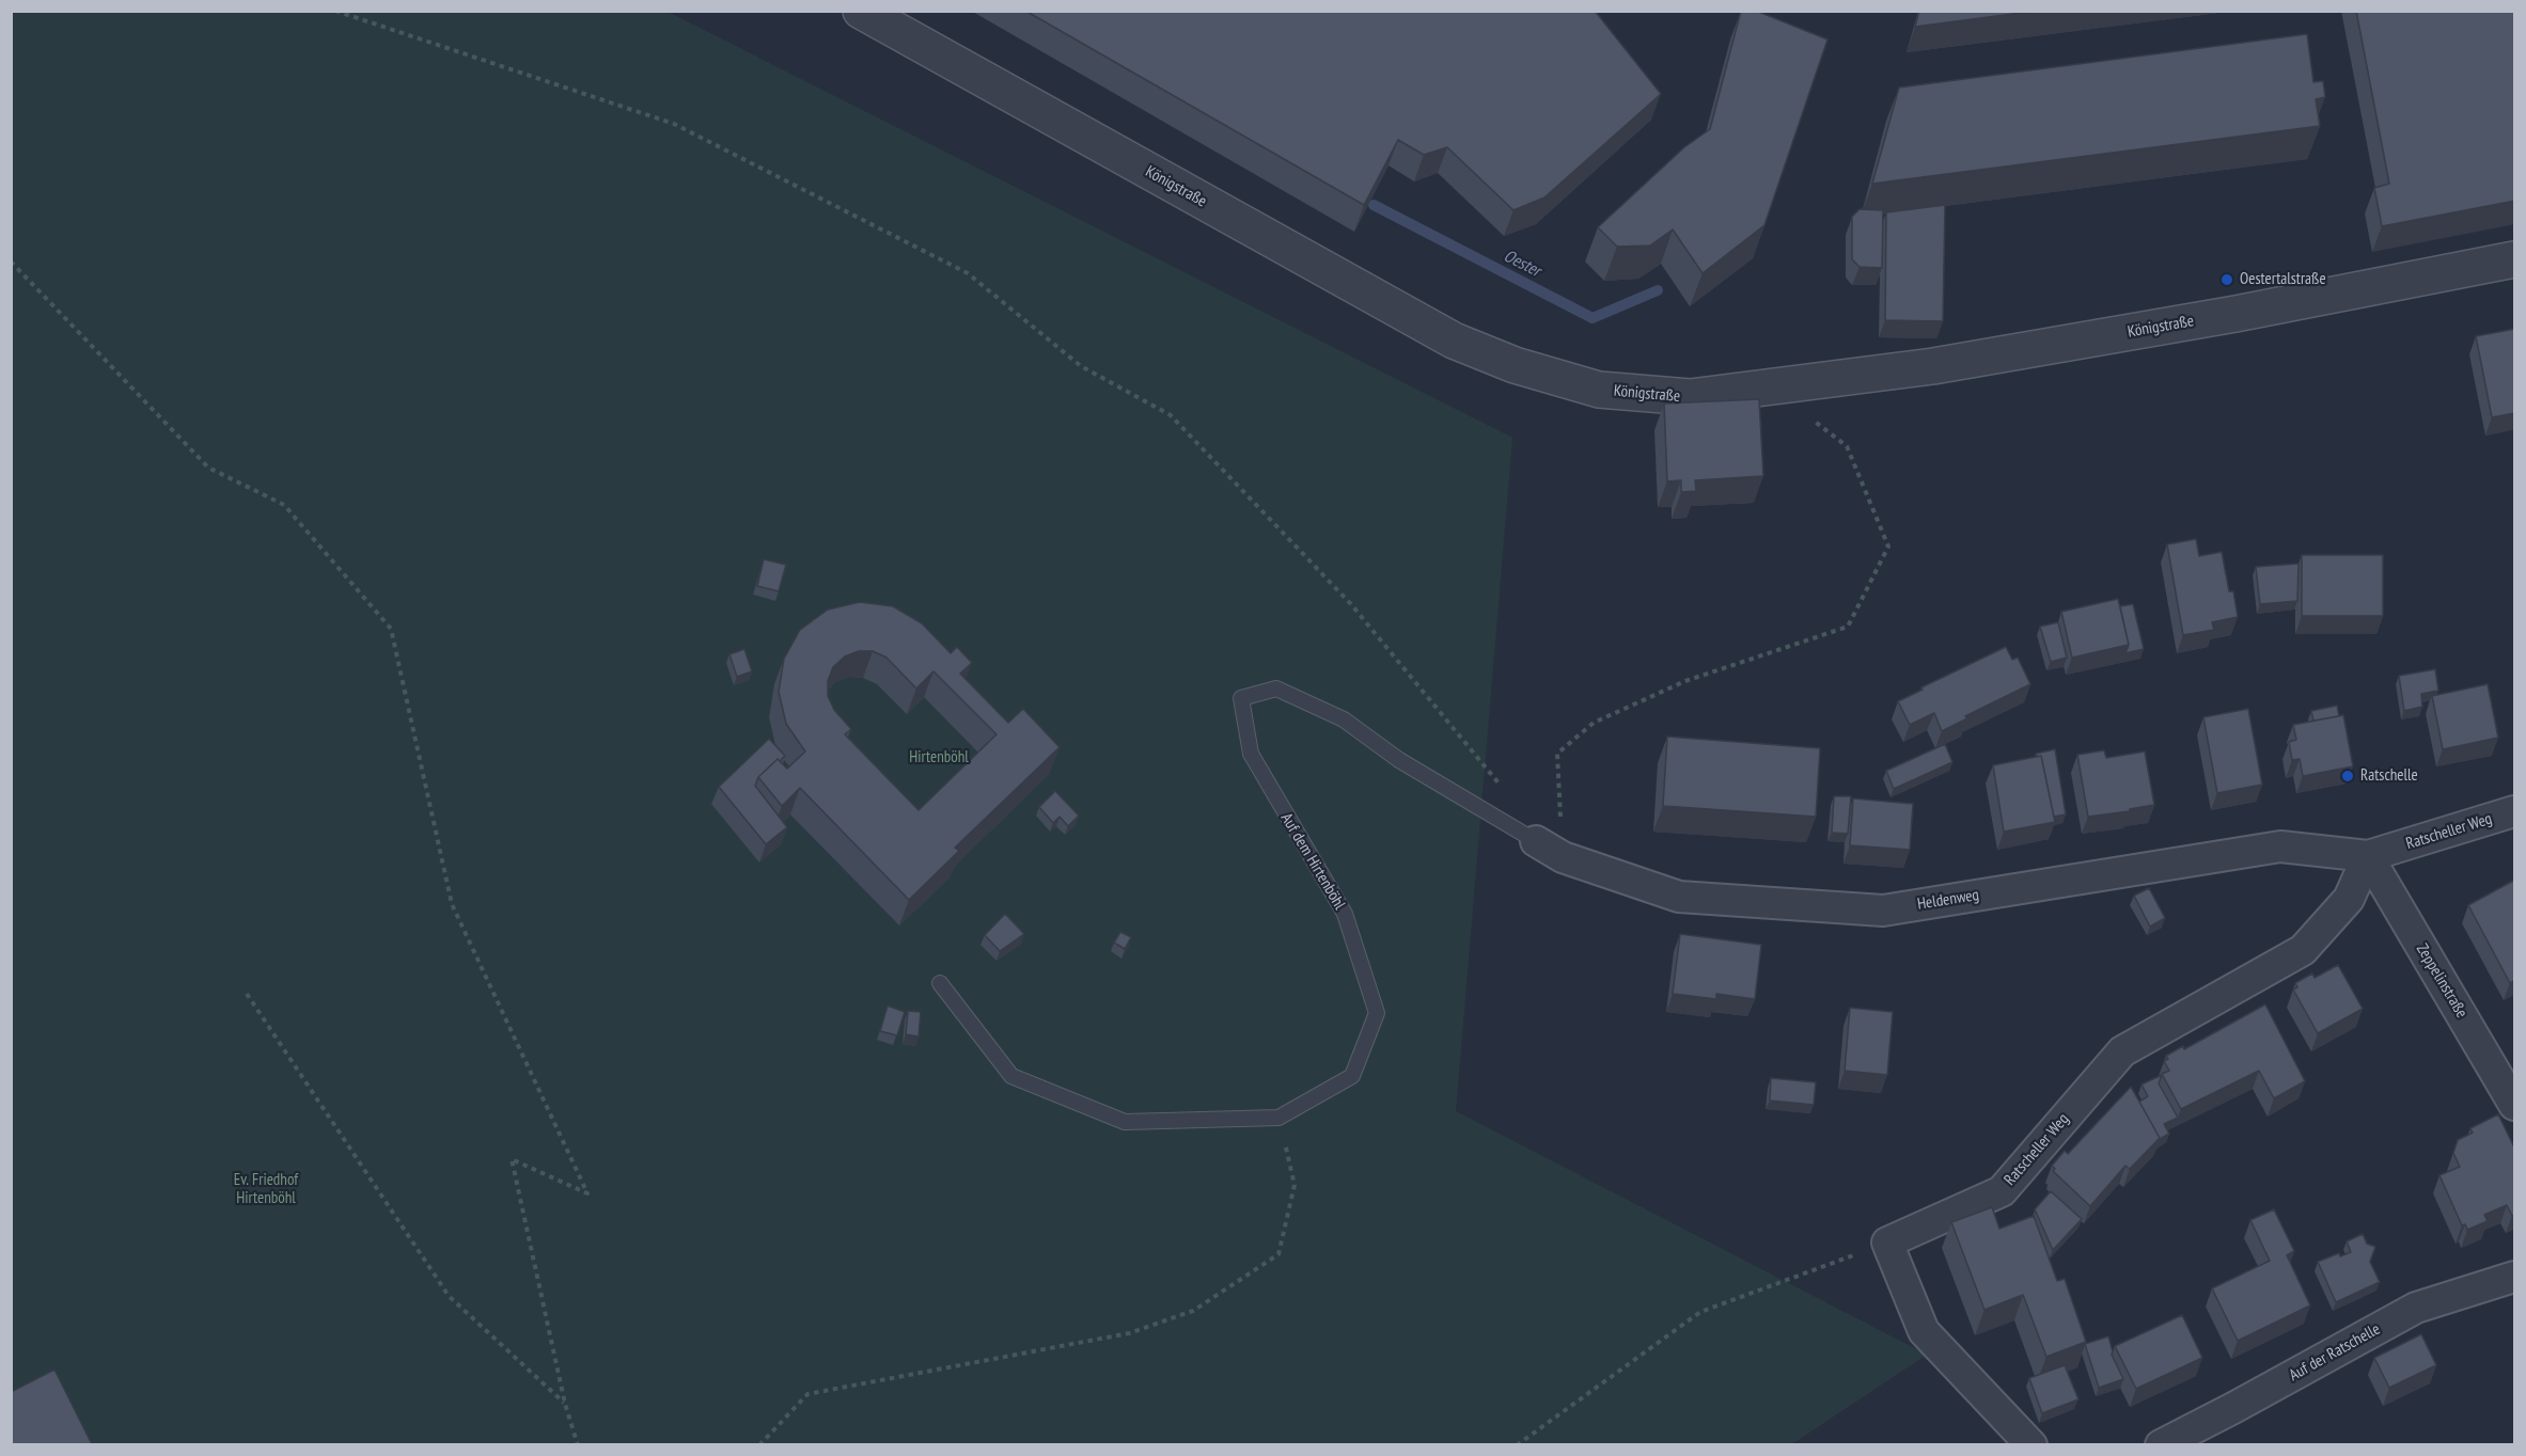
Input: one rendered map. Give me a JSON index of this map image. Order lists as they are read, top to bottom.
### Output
{
  "streets": {
    "street": [
      "Königstraße",
      "Ratscheller Weg",
      "Heldenweg",
      "Zeppelinstraße",
      "Auf der Ratschelle"
    ],
    "lane": ["Auf dem Hirtenböhl"]
  },
  "crossings": [
    ["Ratscheller Weg", "Heldenweg"],
    ["Ratscheller Weg", "Zeppelinstraße"],
    ["Auf dem Hirtenböhl", "Heldenweg"],
    ["Heldenweg", "Zeppelinstraße"]
  ],
  "water": ["Oester"],
  "parks": ["Hirtenböhl", "Ev. Friedhof Hirtenböhl"],
  "places": ["Oestertalstraße", "Ratschelle"]
}
